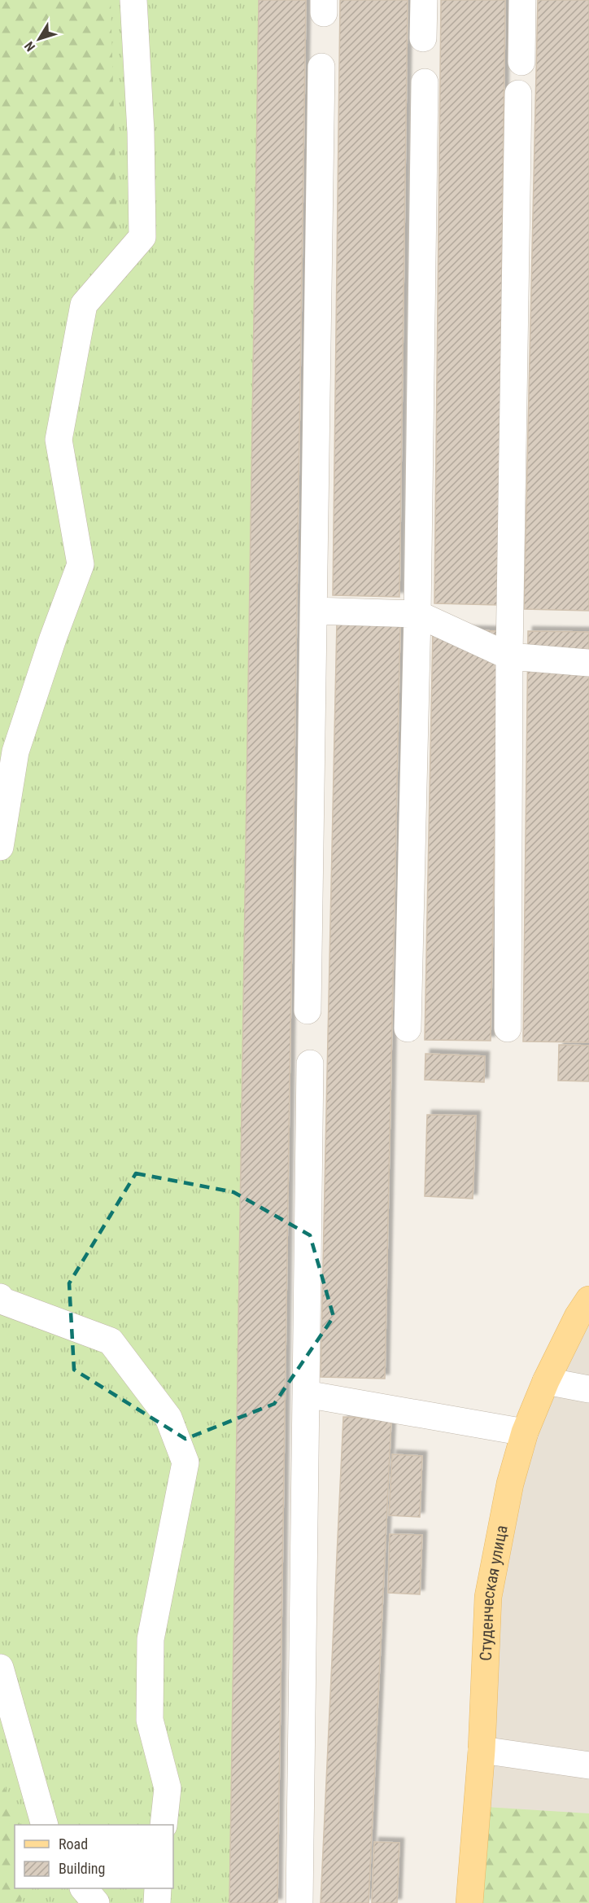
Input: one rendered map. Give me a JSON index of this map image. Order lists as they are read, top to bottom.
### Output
{
  "streets": {
    "main road": ["Студенческая улица"]
  },
  "legend": ["Road", "Building"],
  "north": "bottom left"
}
